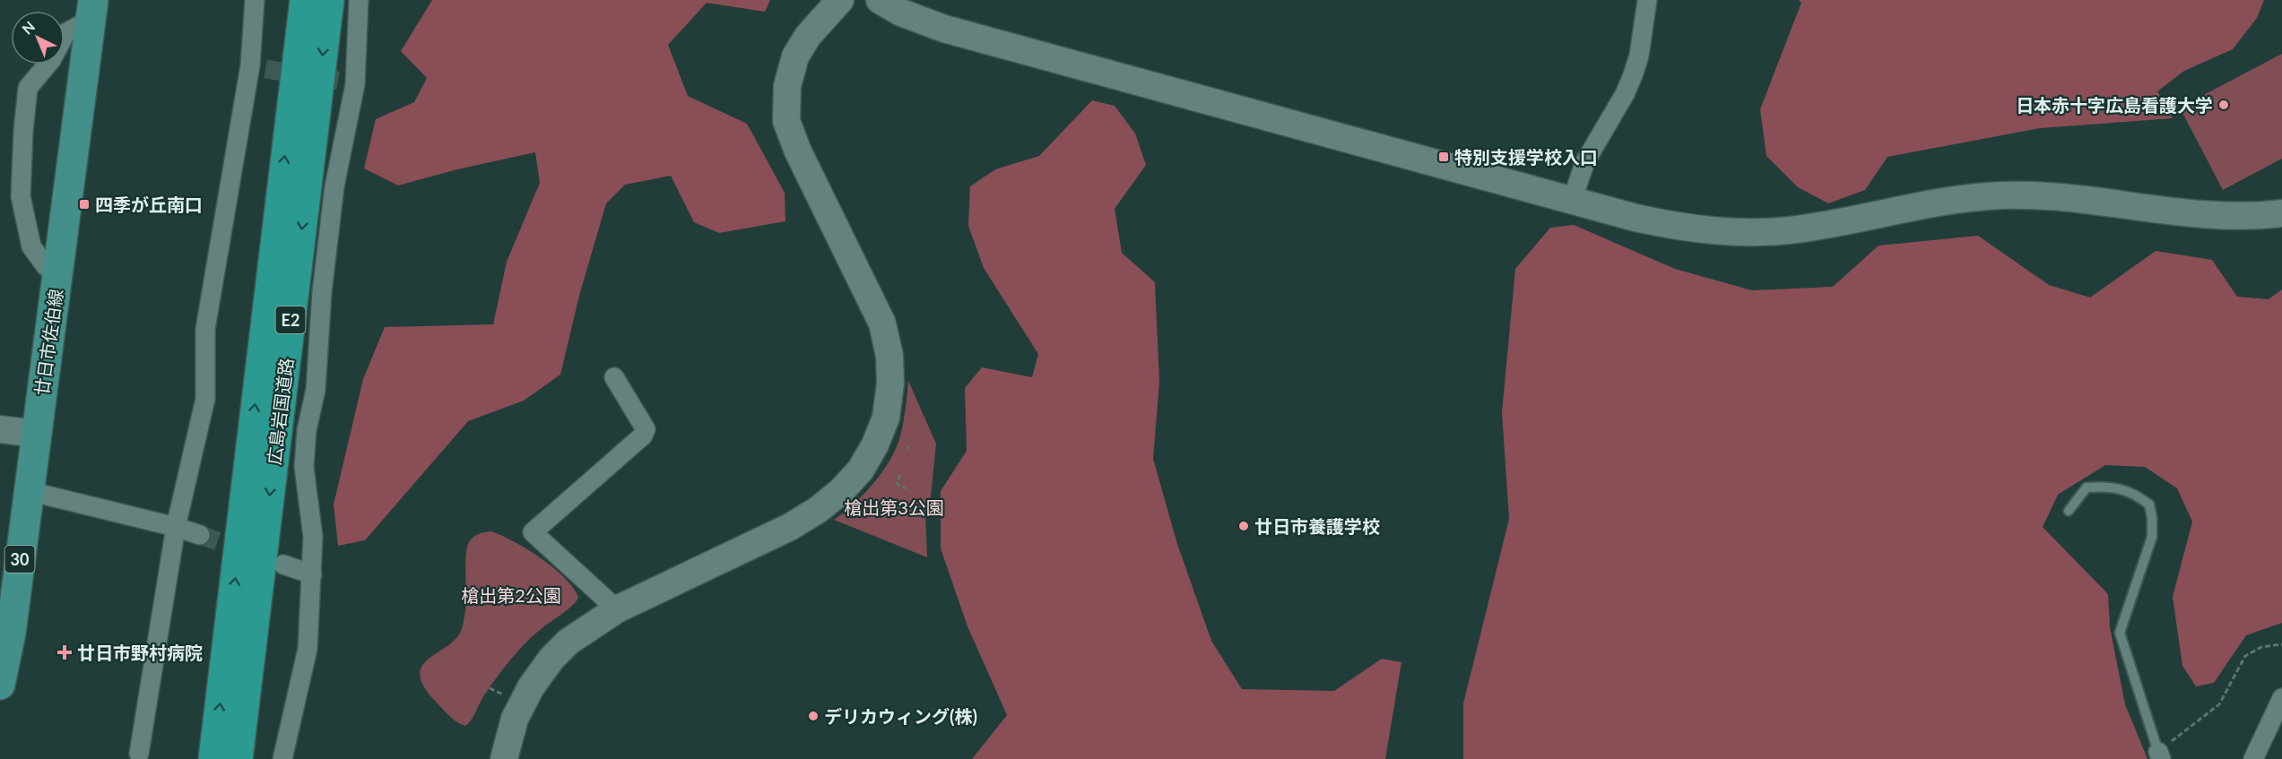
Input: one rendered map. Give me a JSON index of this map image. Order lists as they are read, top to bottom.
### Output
{
  "streets": {
    "highway": ["E2", "広島岩国道路"],
    "main road": ["廿日市佐伯線", "30"]
  },
  "parks": ["槍出第3公園", "槍出第2公園"],
  "places": {
    "other": ["日本赤十字広島看護大学", "廿日市養護学校", "デリカウィング(株)"],
    "transit": ["特別支援学校入口", "四季が丘南口"],
    "health": ["廿日市野村病院"]
  },
  "north": "top left"
}
